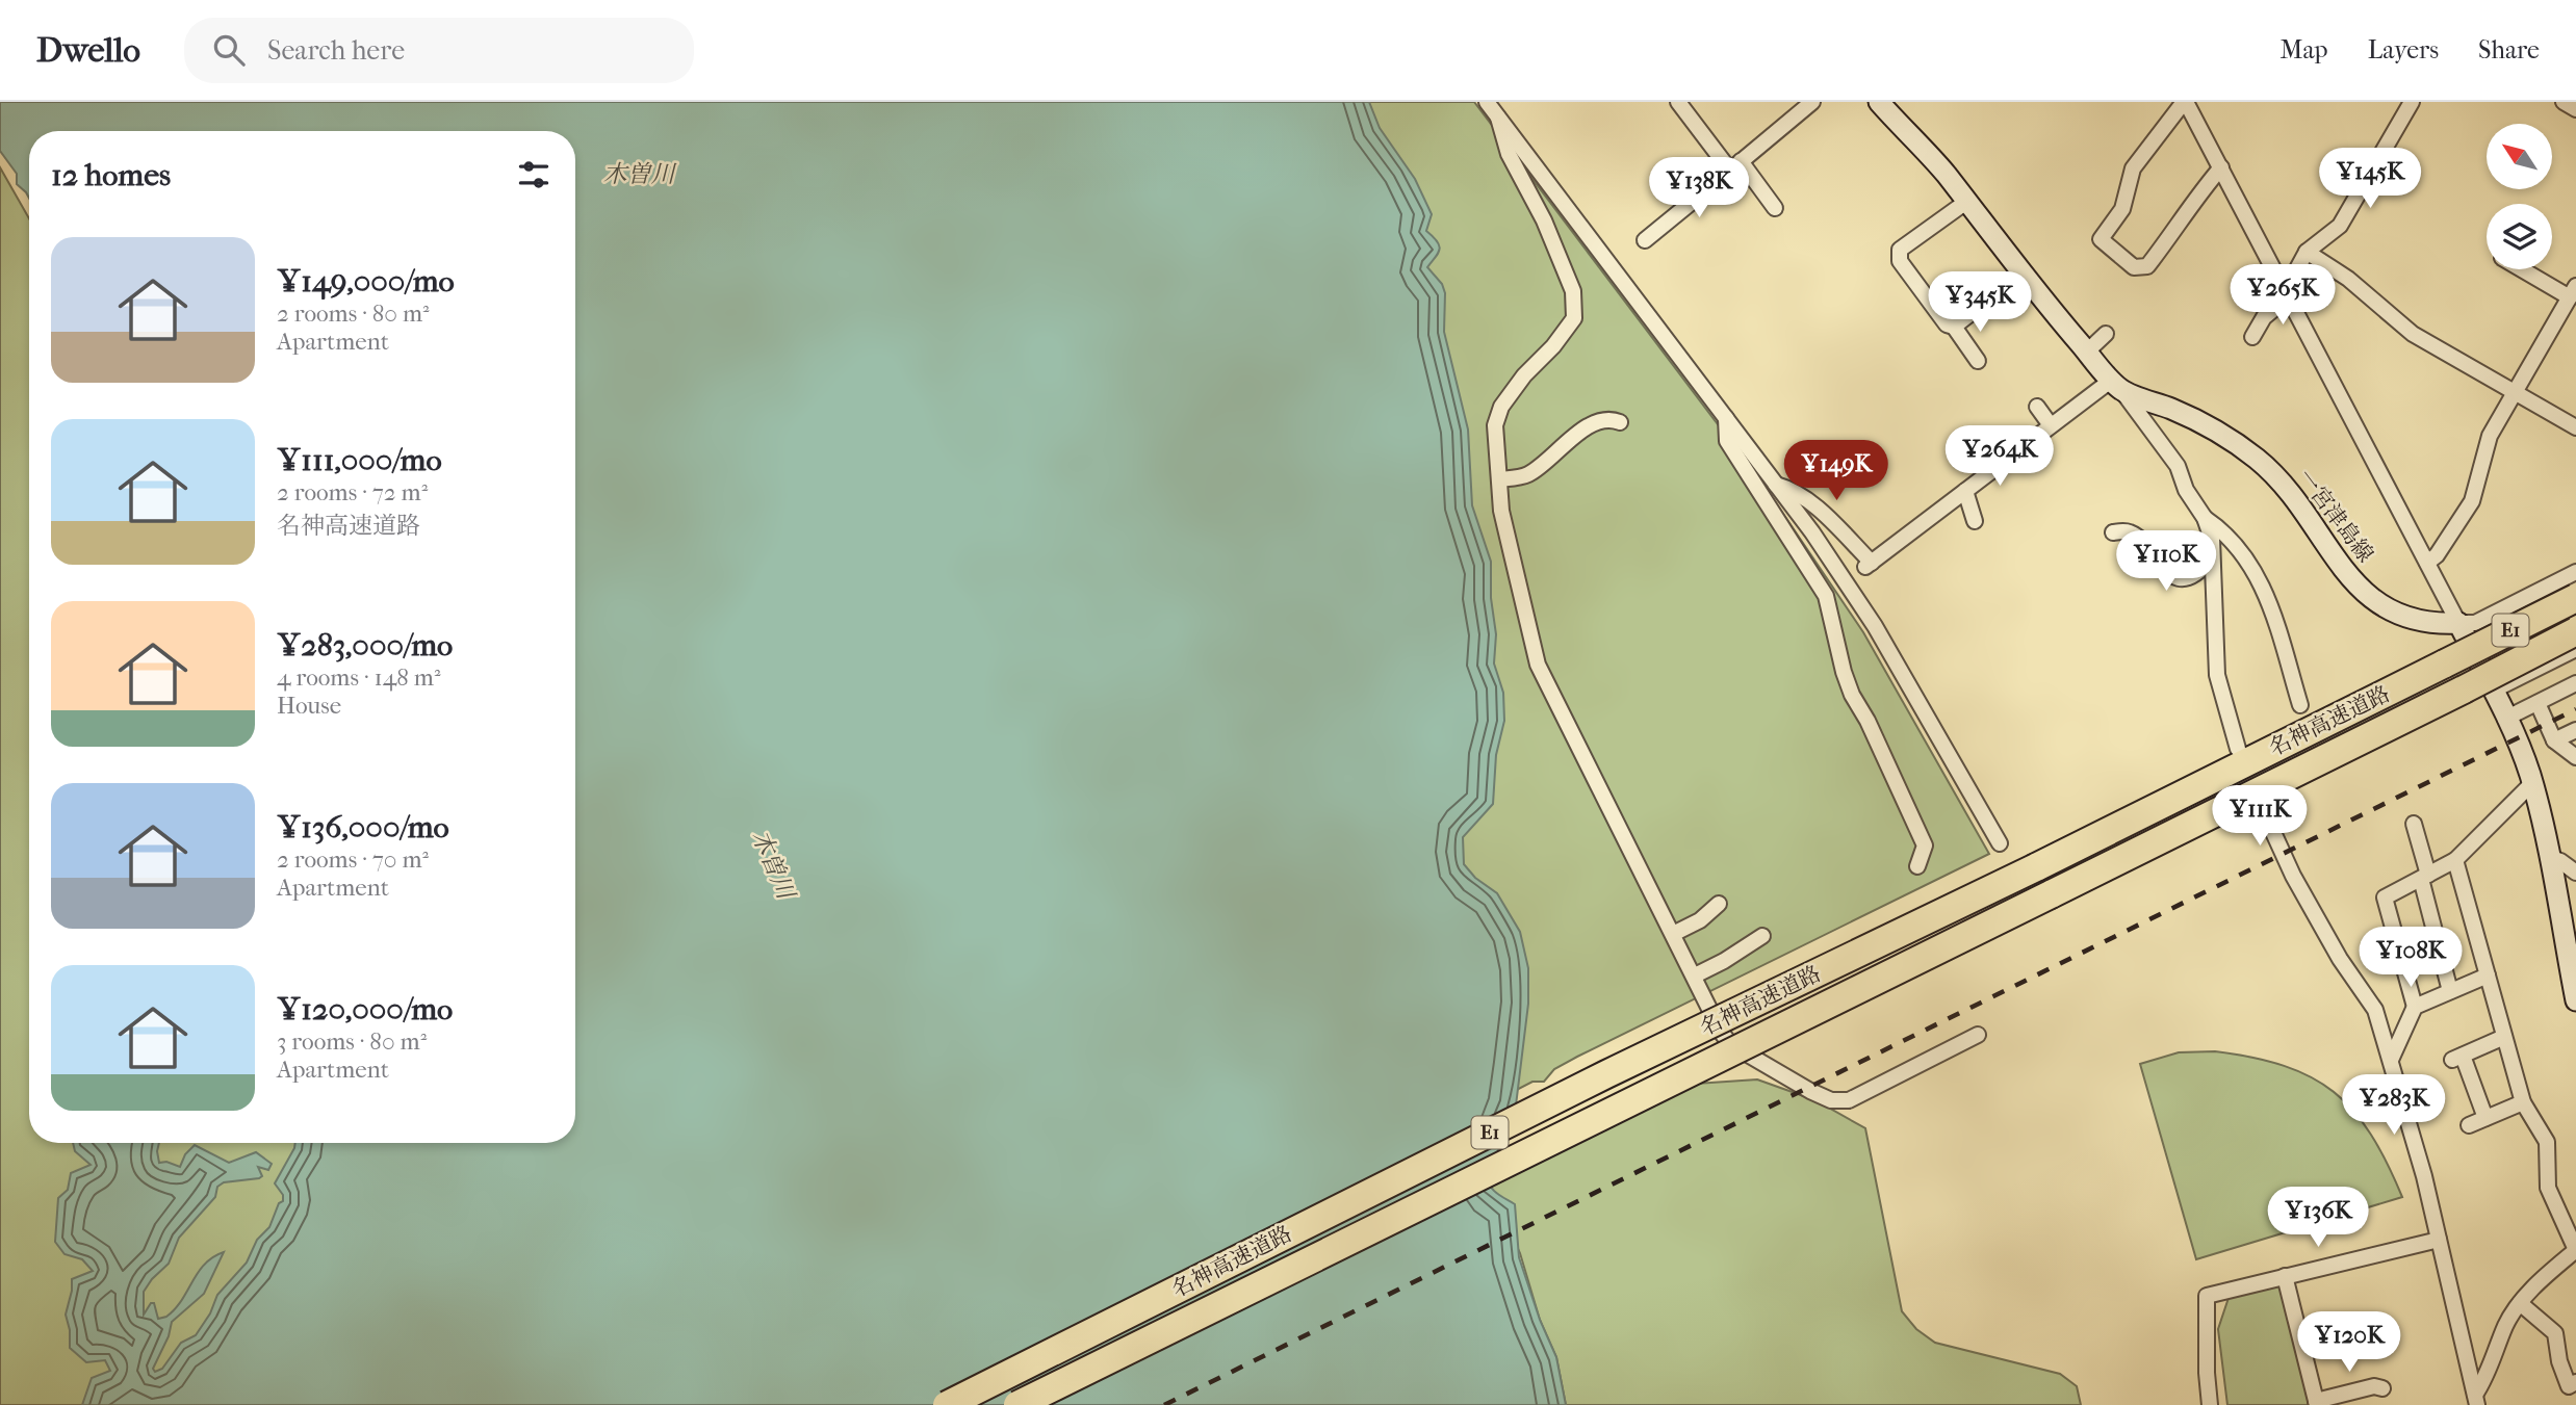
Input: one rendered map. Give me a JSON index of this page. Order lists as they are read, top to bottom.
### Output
{
  "streets": {
    "highway": ["E1", "名神高速道路"],
    "main road": ["一宮津島線"]
  },
  "water": ["木曽川"],
  "north": "top left",
  "page": {
    "header": "Dwello",
    "search": "Search here",
    "nav": ["Map", "Layers", "Share"],
    "heading": "12 homes",
    "price": [
      "¥145K",
      "¥138K",
      "¥265K",
      "¥345K",
      "¥264K",
      "¥149K",
      "¥110K",
      "¥111K",
      "¥108K",
      "¥283K",
      "¥136K",
      "¥120K"
    ],
    "list": [
      {
        "name": "¥149,000/mo",
        "note": "2 rooms · 80 m² · Apartment"
      },
      {
        "name": "¥111,000/mo",
        "note": "2 rooms · 72 m² · 名神高速道路"
      },
      {
        "name": "¥283,000/mo",
        "note": "4 rooms · 148 m² · House"
      },
      {
        "name": "¥136,000/mo",
        "note": "2 rooms · 70 m² · Apartment"
      },
      {
        "name": "¥120,000/mo",
        "note": "3 rooms · 80 m² · Apartment"
      }
    ]
  }
}
